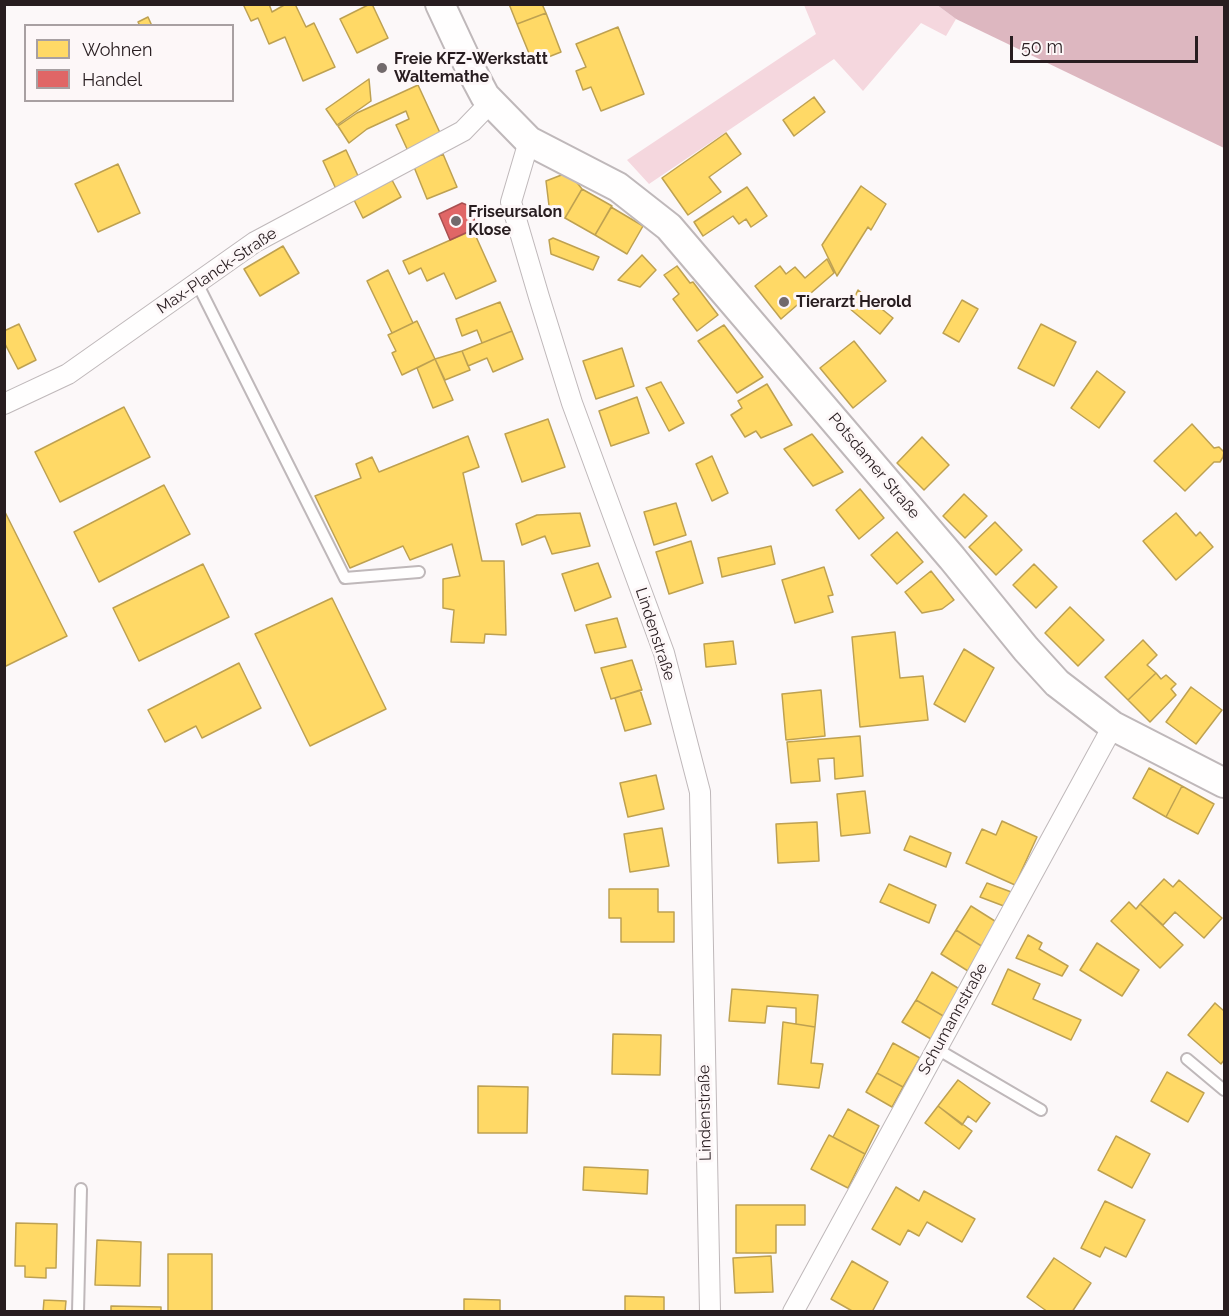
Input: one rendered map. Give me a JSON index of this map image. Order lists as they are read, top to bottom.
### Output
{
  "streets": {
    "street": [
      "Max-Planck-Straße",
      "Potsdamer Straße",
      "Lindenstraße",
      "Schumannstraße"
    ]
  },
  "crossings": [
    ["Potsdamer Straße", "Lindenstraße"],
    ["Potsdamer Straße", "Schumannstraße"]
  ],
  "places": ["Freie KFZ-Werkstatt Waltemathe", "Friseursalon Klose", "Tierarzt Herold"],
  "legend": ["Wohnen", "Handel"],
  "scale_bar": "50 m"
}
